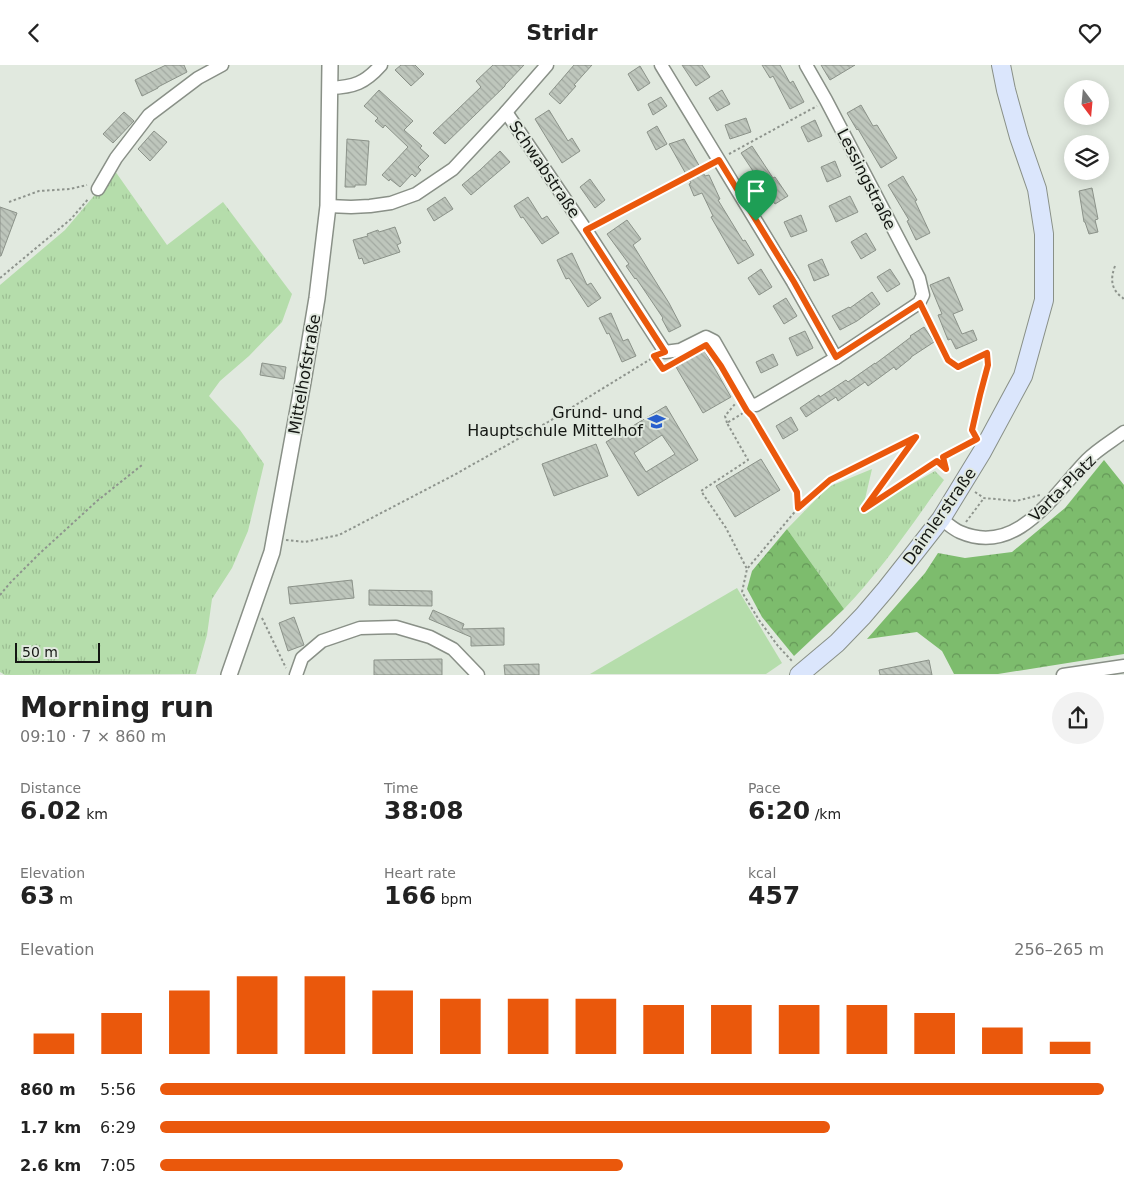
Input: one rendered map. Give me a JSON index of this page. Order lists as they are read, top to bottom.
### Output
{
  "streets": {
    "main road": ["Daimlerstraße"],
    "street": [
      "Schwabstraße",
      "Lessingstraße",
      "Mittelhofstraße",
      "Varta-Platz"
    ]
  },
  "crossings": [
    ["Varta-Platz", "Daimlerstraße"]
  ],
  "places": {
    "school or university": ["Grund- und Hauptschule Mittelhof"]
  },
  "scale_bar": "50 m",
  "north": "bottom",
  "page": {
    "header": "Stridr",
    "scale": "50 m",
    "heading": ["Morning run", "09:10 · 7 × 860 m"],
    "stats": [
      ["Distance", "6.02 km"],
      ["Time", "38:08"],
      ["Pace", "6:20 /km"],
      ["Elevation", "63 m"],
      ["Heart rate", "166 bpm"],
      ["kcal", "457"]
    ],
    "chart": ["Elevation", "256–265 m"],
    "list": [
      {
        "name": "860 m",
        "note": "5:56"
      },
      {
        "name": "1.7 km",
        "note": "6:29"
      },
      {
        "name": "2.6 km",
        "note": "7:05"
      }
    ]
  }
}
